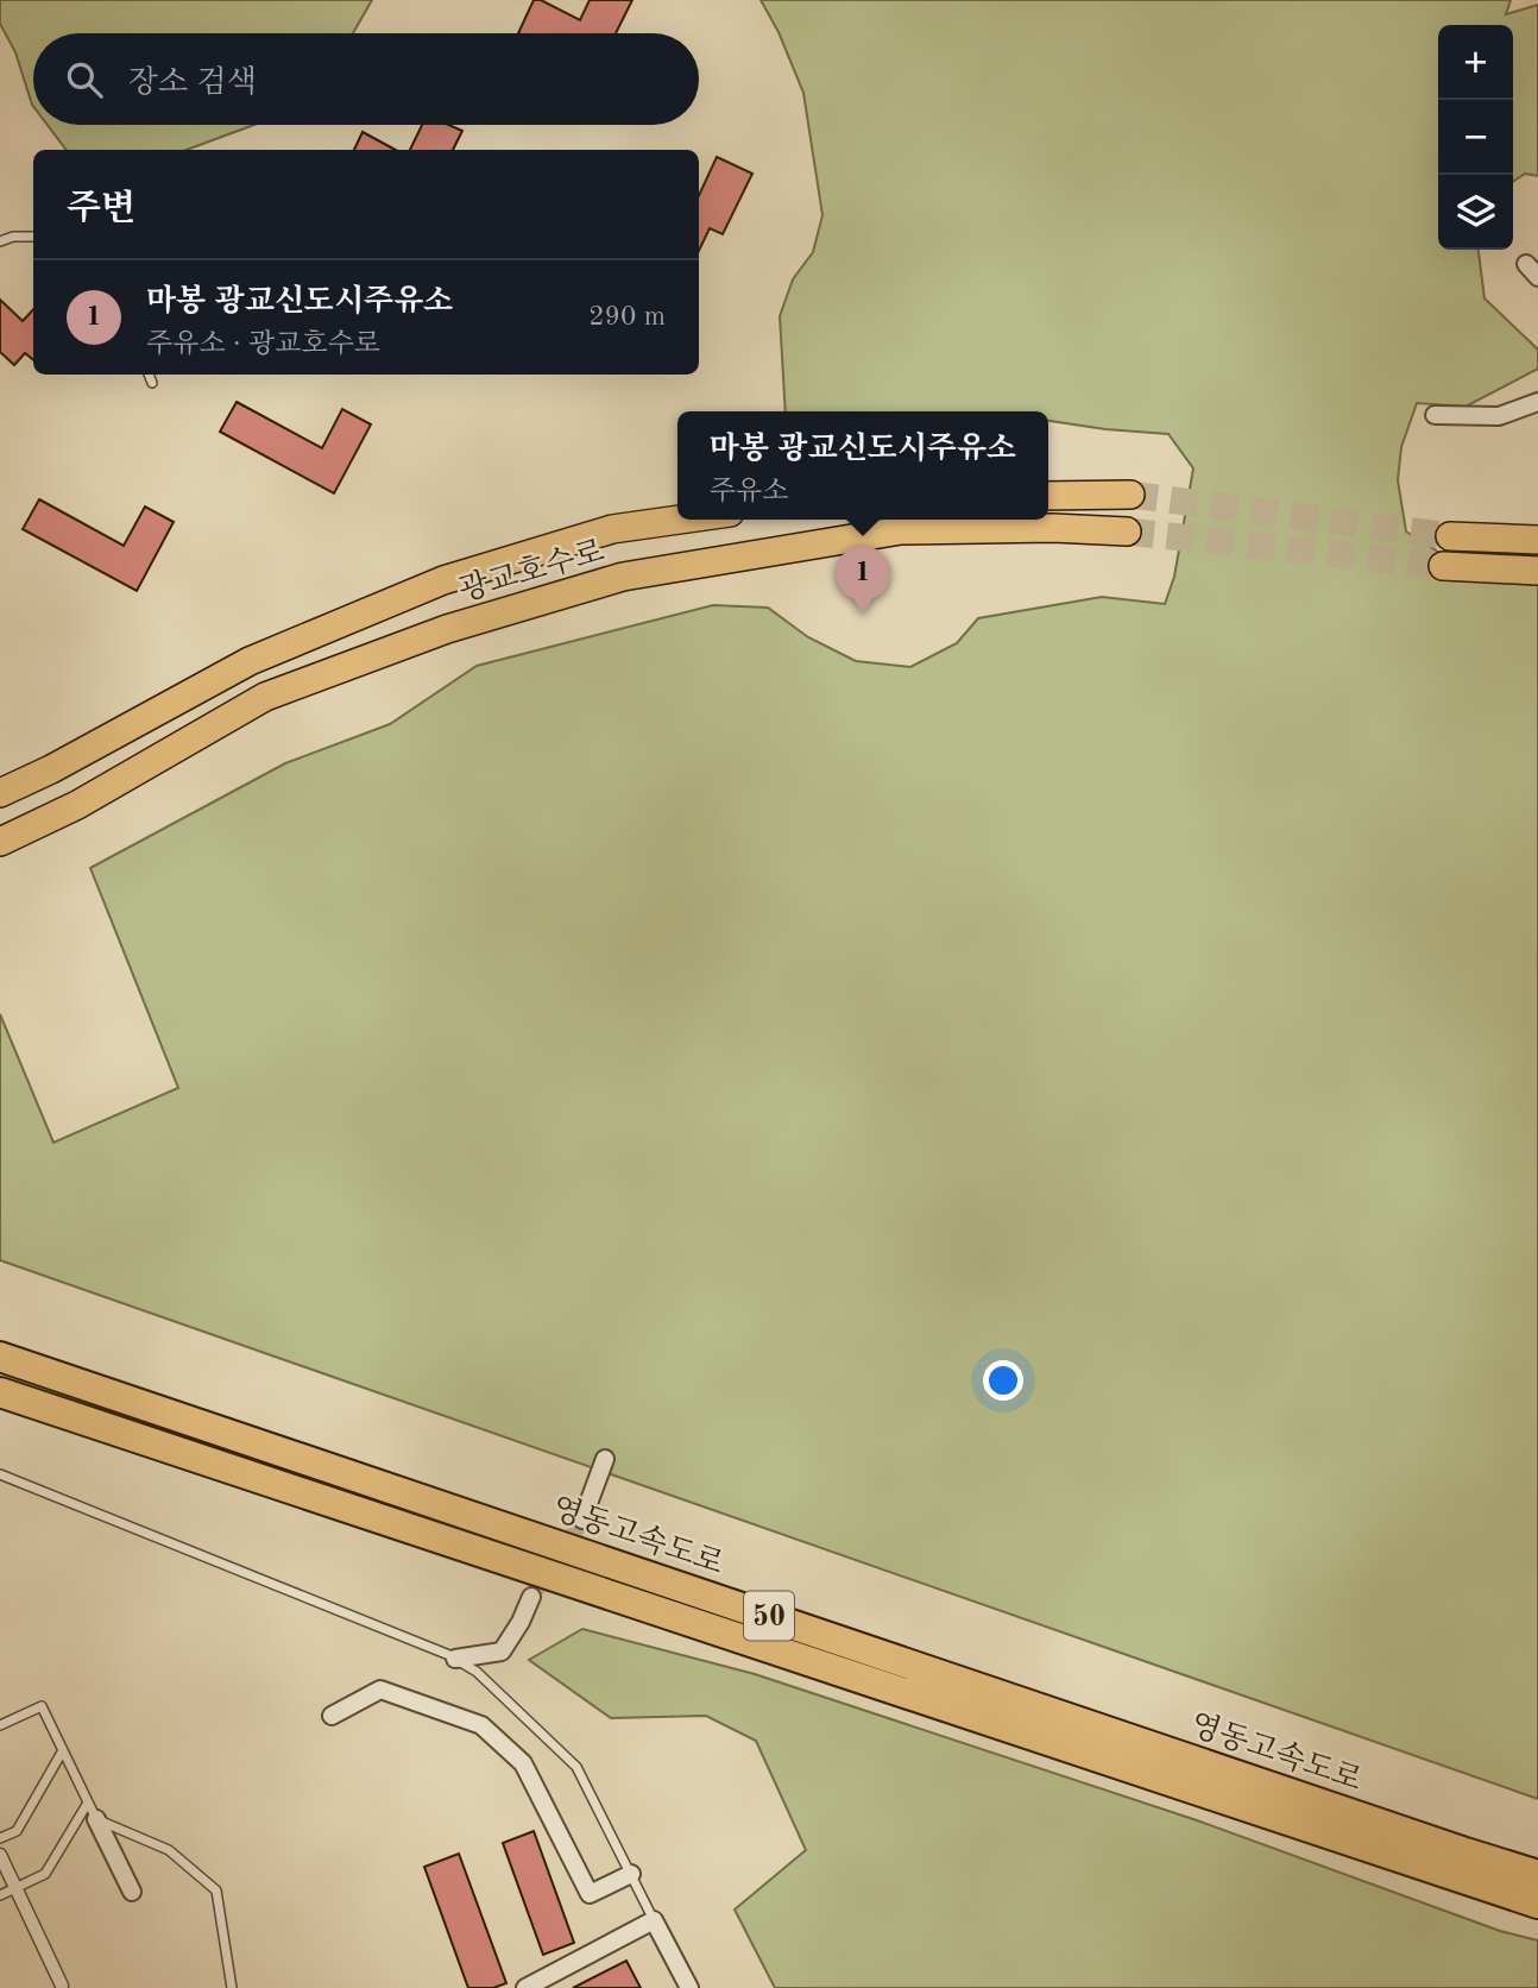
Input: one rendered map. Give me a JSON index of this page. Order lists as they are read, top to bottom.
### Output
{
  "streets": {
    "highway": ["광교호수로", "영동고속도로", "50"]
  },
  "page": {
    "map_buttons": ["+", "−"],
    "search": "장소 검색",
    "heading": "주변",
    "list": [
      {
        "mark": "1",
        "name": "마봉 광교신도시주유소",
        "note": "주유소 · 광교호수로",
        "value": "290 m"
      }
    ],
    "popup": ["마봉 광교신도시주유소", "주유소"],
    "pins": "1"
  }
}
